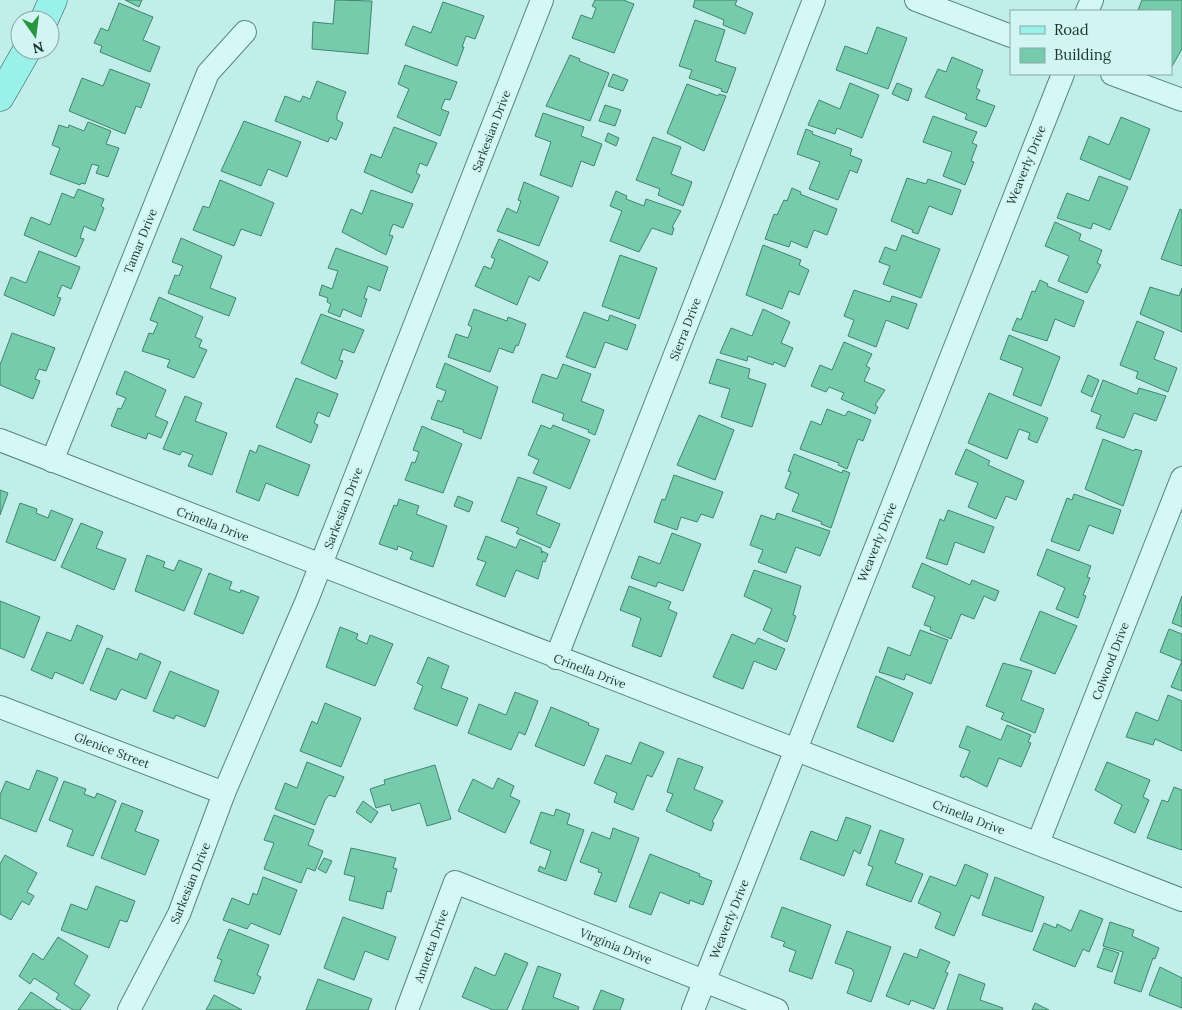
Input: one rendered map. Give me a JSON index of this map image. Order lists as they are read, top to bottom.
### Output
{
  "streets": {
    "street": [
      "Sarkesian Drive",
      "Weaverly Drive",
      "Tamar Drive",
      "Sierra Drive",
      "Crinella Drive",
      "Colwood Drive",
      "Glenice Street",
      "Annetta Drive",
      "Virginia Drive"
    ]
  },
  "crossings": [
    ["Sarkesian Drive", "Crinella Drive"],
    ["Sarkesian Drive", "Glenice Street"],
    ["Weaverly Drive", "Crinella Drive"],
    ["Weaverly Drive", "Virginia Drive"],
    ["Tamar Drive", "Crinella Drive"],
    ["Sierra Drive", "Crinella Drive"],
    ["Crinella Drive", "Colwood Drive"],
    ["Annetta Drive", "Virginia Drive"]
  ],
  "legend": ["Road", "Building"],
  "north": "bottom"
}
